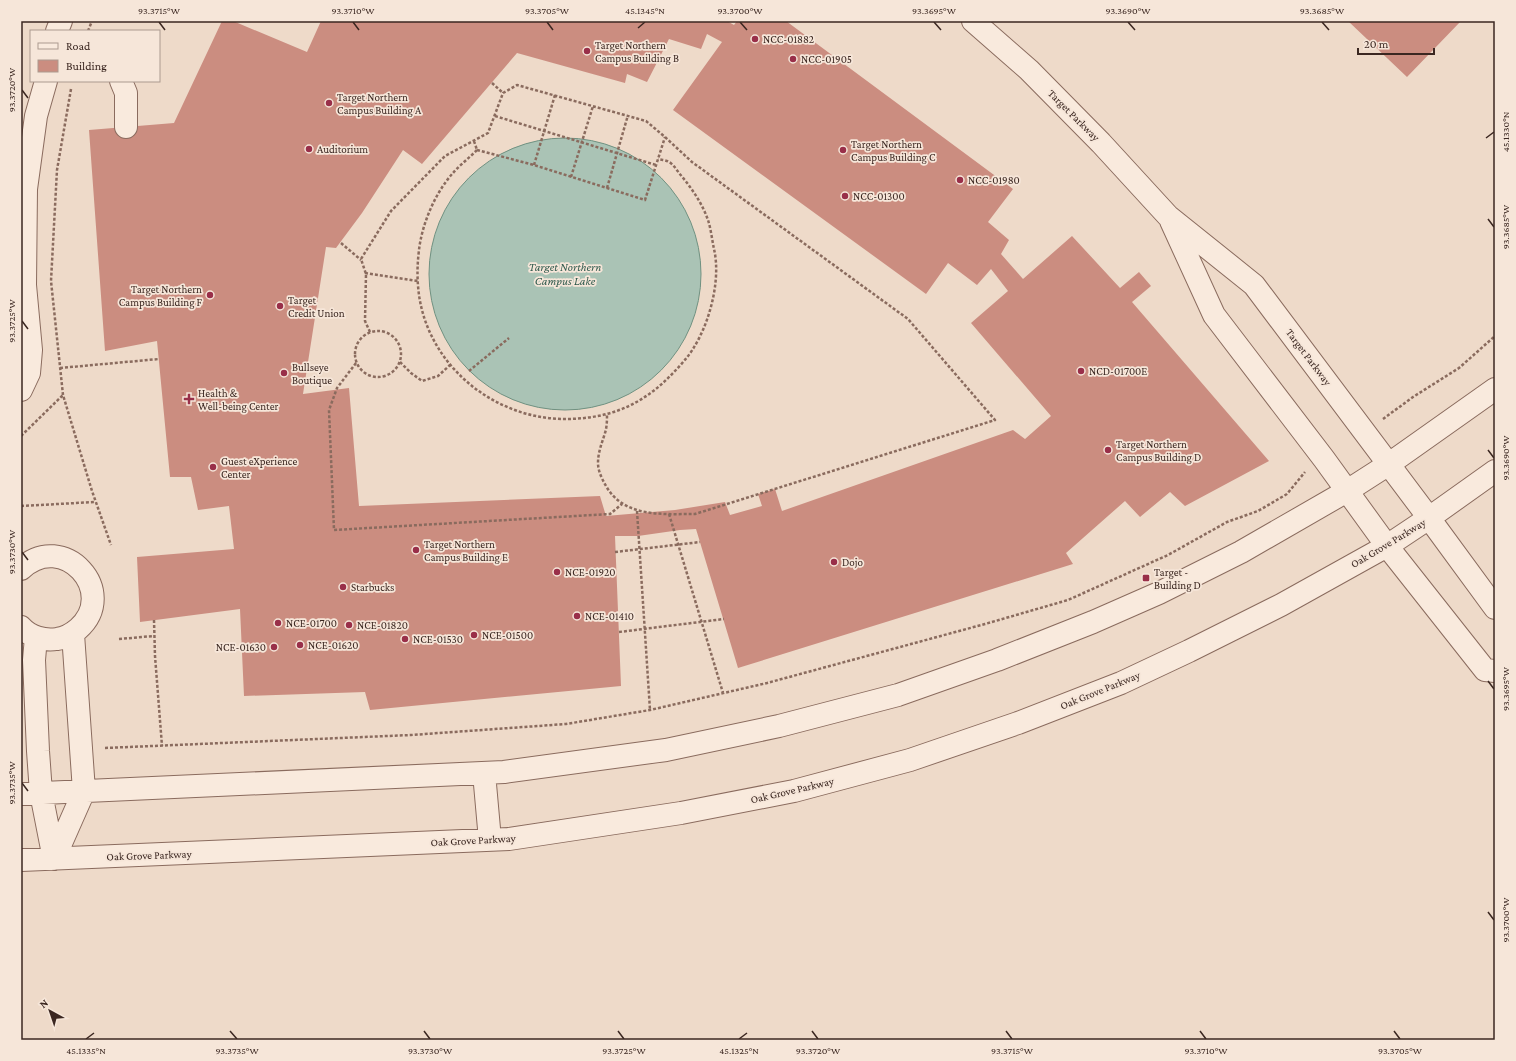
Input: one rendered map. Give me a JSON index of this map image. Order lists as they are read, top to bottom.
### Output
{
  "streets": {
    "street": ["Target Parkway", "Oak Grove Parkway"]
  },
  "crossings": [
    ["Target Parkway", "Oak Grove Parkway"]
  ],
  "water": ["Target Northern Campus Lake"],
  "places": {
    "other": [
      "NCC-01882",
      "Target Northern Campus Building B",
      "NCC-01905",
      "Target Northern Campus Building A",
      "Auditorium",
      "Target Northern Campus Building C",
      "NCC-01980",
      "NCC-01300",
      "Target Northern Campus Building F",
      "Target Credit Union",
      "NCD-01700E",
      "Bullseye Boutique",
      "Target Northern Campus Building D",
      "Guest eXperience Center",
      "Target Northern Campus Building E",
      "Dojo",
      "NCE-01920",
      "Starbucks",
      "NCE-01410",
      "NCE-01700",
      "NCE-01820",
      "NCE-01500",
      "NCE-01530",
      "NCE-01620",
      "NCE-01630"
    ],
    "health": ["Health & Well-being Center"],
    "transit": ["Target - Building D"]
  },
  "legend": ["Road", "Building"],
  "scale_bar": "20 m",
  "north": "top left",
  "coordinates": [
    "93.3715°W",
    "93.3710°W",
    "93.3705°W",
    "45.1345°N",
    "93.3700°W",
    "93.3695°W",
    "93.3690°W",
    "93.3685°W",
    "93.3720°W",
    "45.1330°N",
    "93.3725°W",
    "93.3730°W",
    "93.3735°W",
    "45.1335°N",
    "45.1325°N"
  ]
}
